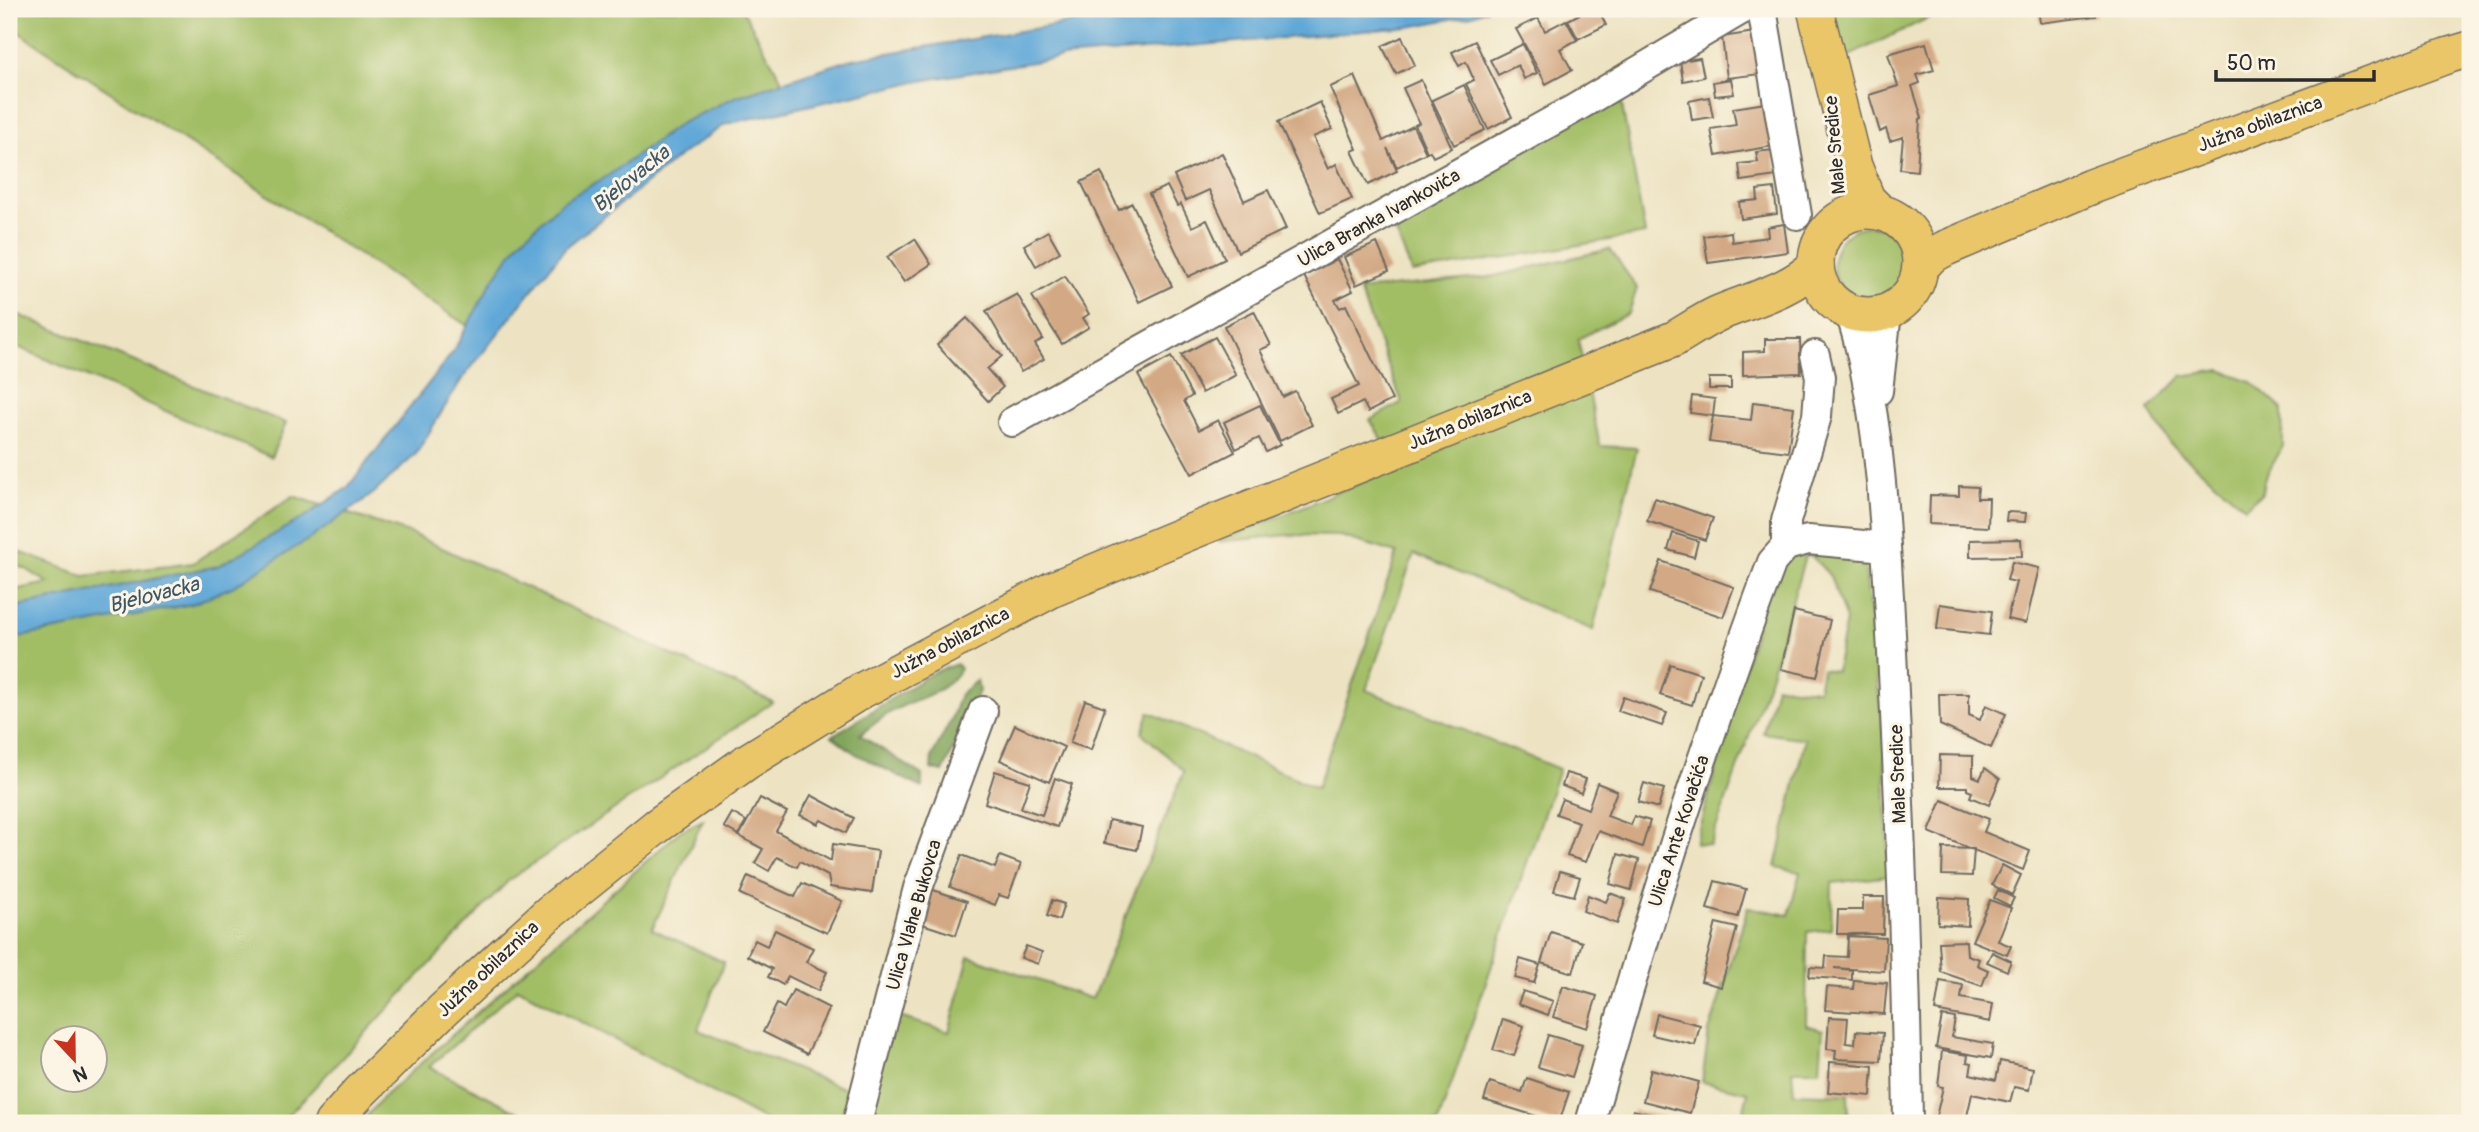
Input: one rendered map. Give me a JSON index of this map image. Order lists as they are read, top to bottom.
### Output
{
  "streets": {
    "main road": ["Južna obilaznica", "Male Sredice"],
    "street": ["Ulica Branka Ivankovića", "Ulica Ante Kovačića", "Ulica Vlahe Bukovca"]
  },
  "crossings": [
    ["Južna obilaznica", "Male Sredice"]
  ],
  "water": ["Bjelovacka"],
  "scale_bar": "50 m",
  "north": "bottom"
}
